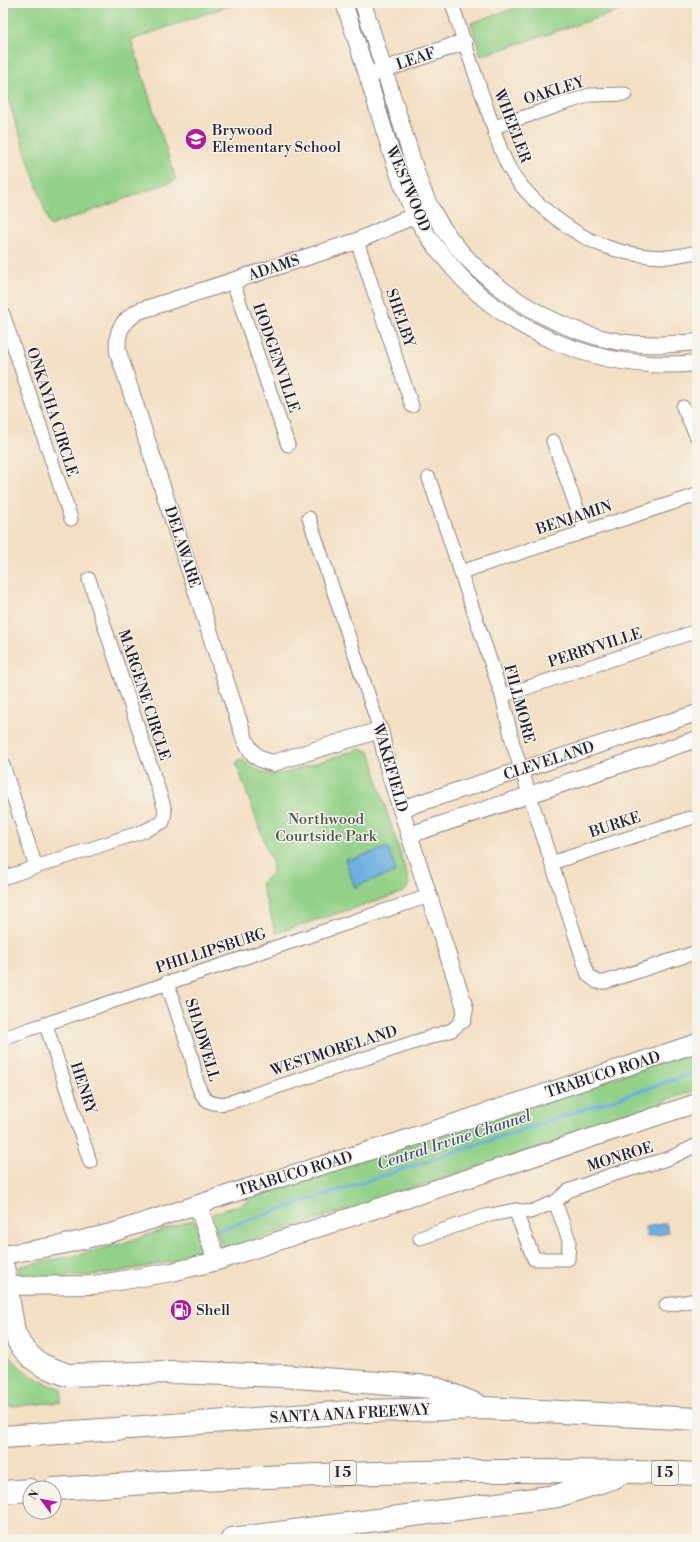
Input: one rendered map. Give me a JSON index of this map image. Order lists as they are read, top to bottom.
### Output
{
  "streets": {
    "highway": ["SANTA ANA FREEWAY", "I 5"],
    "main road": ["TRABUCO ROAD"],
    "street": [
      "LEAF",
      "OAKLEY",
      "WHEELER",
      "WESTWOOD",
      "ADAMS",
      "SHELBY",
      "HODGENVILLE",
      "ONKAYHA CIRCLE",
      "BENJAMIN",
      "DELAWARE",
      "PERRYVILLE",
      "MARGENE CIRCLE",
      "FILLMORE",
      "CLEVELAND",
      "WAKEFIELD",
      "BURKE",
      "PHILLIPSBURG",
      "SHADWELL",
      "WESTMORELAND",
      "HENRY",
      "MONROE"
    ]
  },
  "crossings": [
    ["LEAF", "WHEELER"],
    ["LEAF", "WESTWOOD"],
    ["OAKLEY", "WHEELER"],
    ["WESTWOOD", "ADAMS"],
    ["ADAMS", "SHELBY"],
    ["ADAMS", "HODGENVILLE"],
    ["ADAMS", "DELAWARE"],
    ["BENJAMIN", "FILLMORE"],
    ["DELAWARE", "WAKEFIELD"],
    ["PERRYVILLE", "FILLMORE"],
    ["FILLMORE", "CLEVELAND"],
    ["FILLMORE", "BURKE"],
    ["CLEVELAND", "WAKEFIELD"],
    ["WAKEFIELD", "PHILLIPSBURG"],
    ["WAKEFIELD", "WESTMORELAND"],
    ["PHILLIPSBURG", "SHADWELL"],
    ["PHILLIPSBURG", "HENRY"],
    ["SHADWELL", "WESTMORELAND"]
  ],
  "water": ["Central Irvine Channel"],
  "parks": ["Northwood Courtside Park"],
  "places": {
    "school or university": ["Brywood Elementary School"],
    "fuel station": ["Shell"]
  },
  "north": "top left"
}
